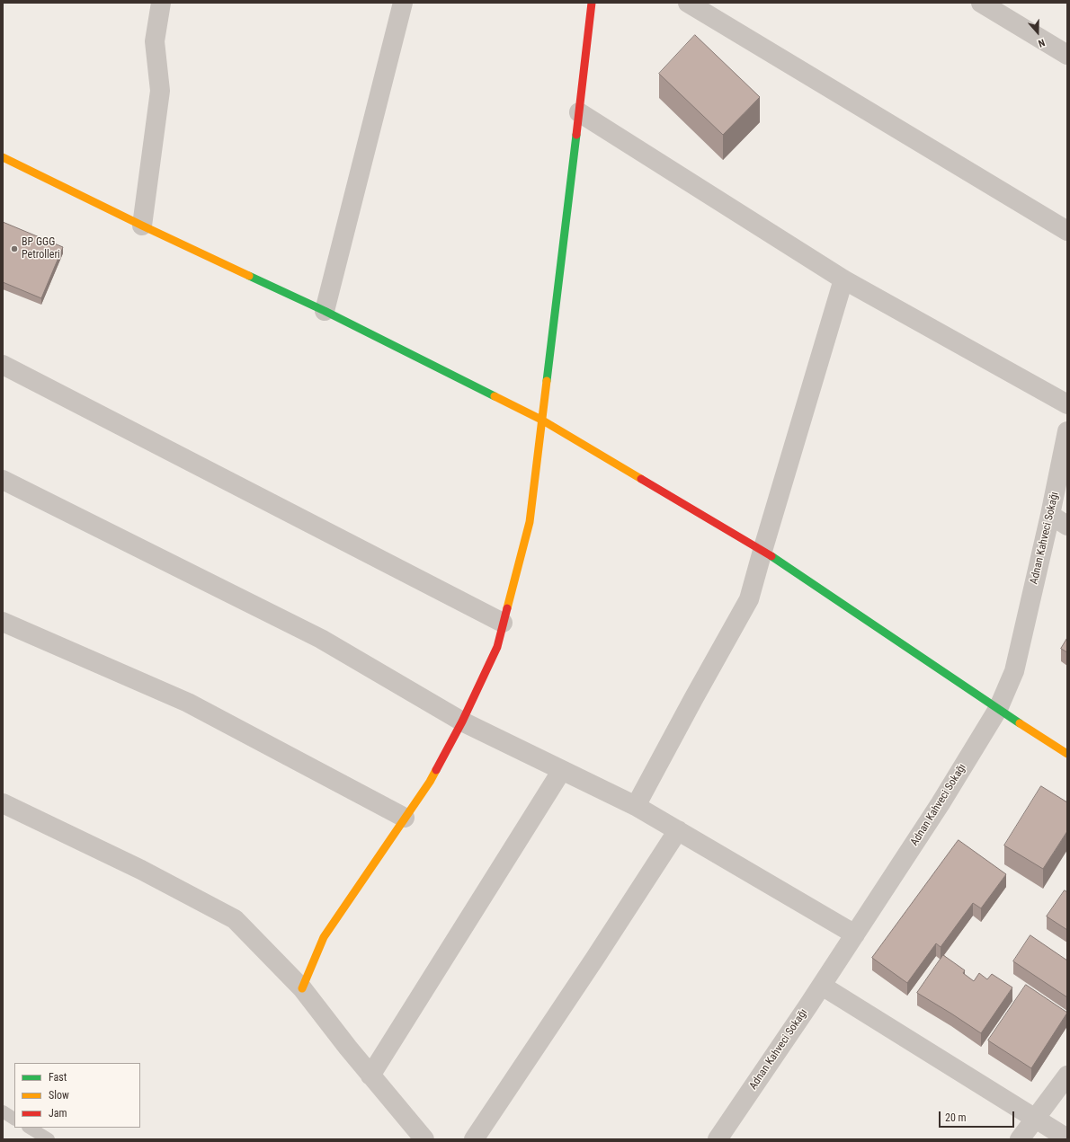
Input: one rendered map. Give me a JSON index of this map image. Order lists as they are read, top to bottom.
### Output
{
  "streets": {
    "street": ["Adnan Kahveci Sokağı"]
  },
  "places": ["BP GGG Petrolleri"],
  "legend": ["Fast", "Slow", "Jam"],
  "scale_bar": "20 m",
  "north": "bottom"
}
